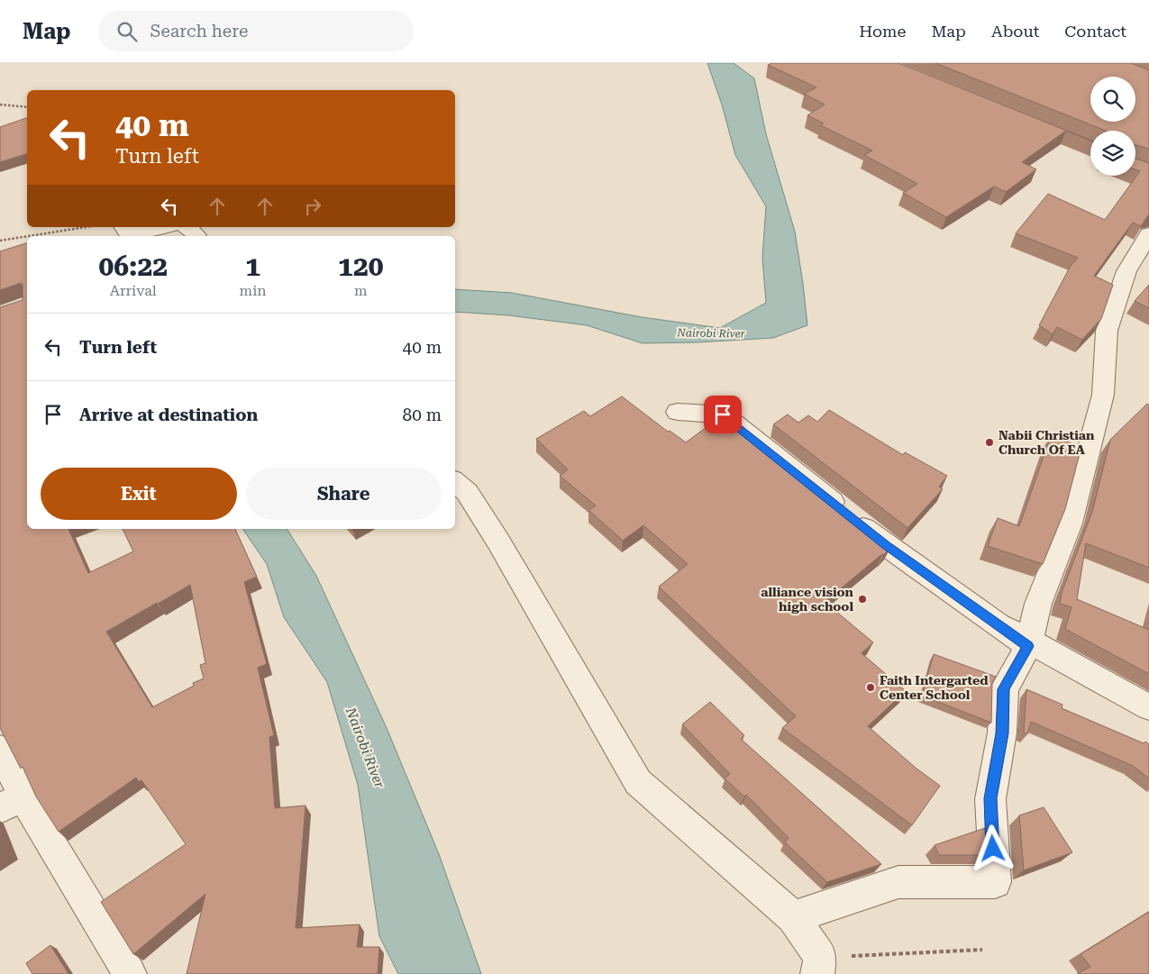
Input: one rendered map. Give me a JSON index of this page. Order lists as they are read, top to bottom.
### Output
{
  "water": ["Nairobi River"],
  "places": ["Nabii Christian Church Of EA", "alliance vision high school", "Faith Intergarted Center School"],
  "page": {
    "header": "Map",
    "search": "Search here",
    "nav": [
      "Home",
      "Map",
      "About",
      "Contact"
    ],
    "turn": ["40 m", "Turn left"],
    "eta": [
      "06:22",
      "Arrival",
      "1",
      "min",
      "120",
      "m"
    ],
    "list": [
      {
        "name": "Turn left",
        "value": "40 m"
      },
      {
        "name": "Arrive at destination",
        "value": "80 m"
      }
    ],
    "buttons": ["Exit", "Share"]
  }
}
